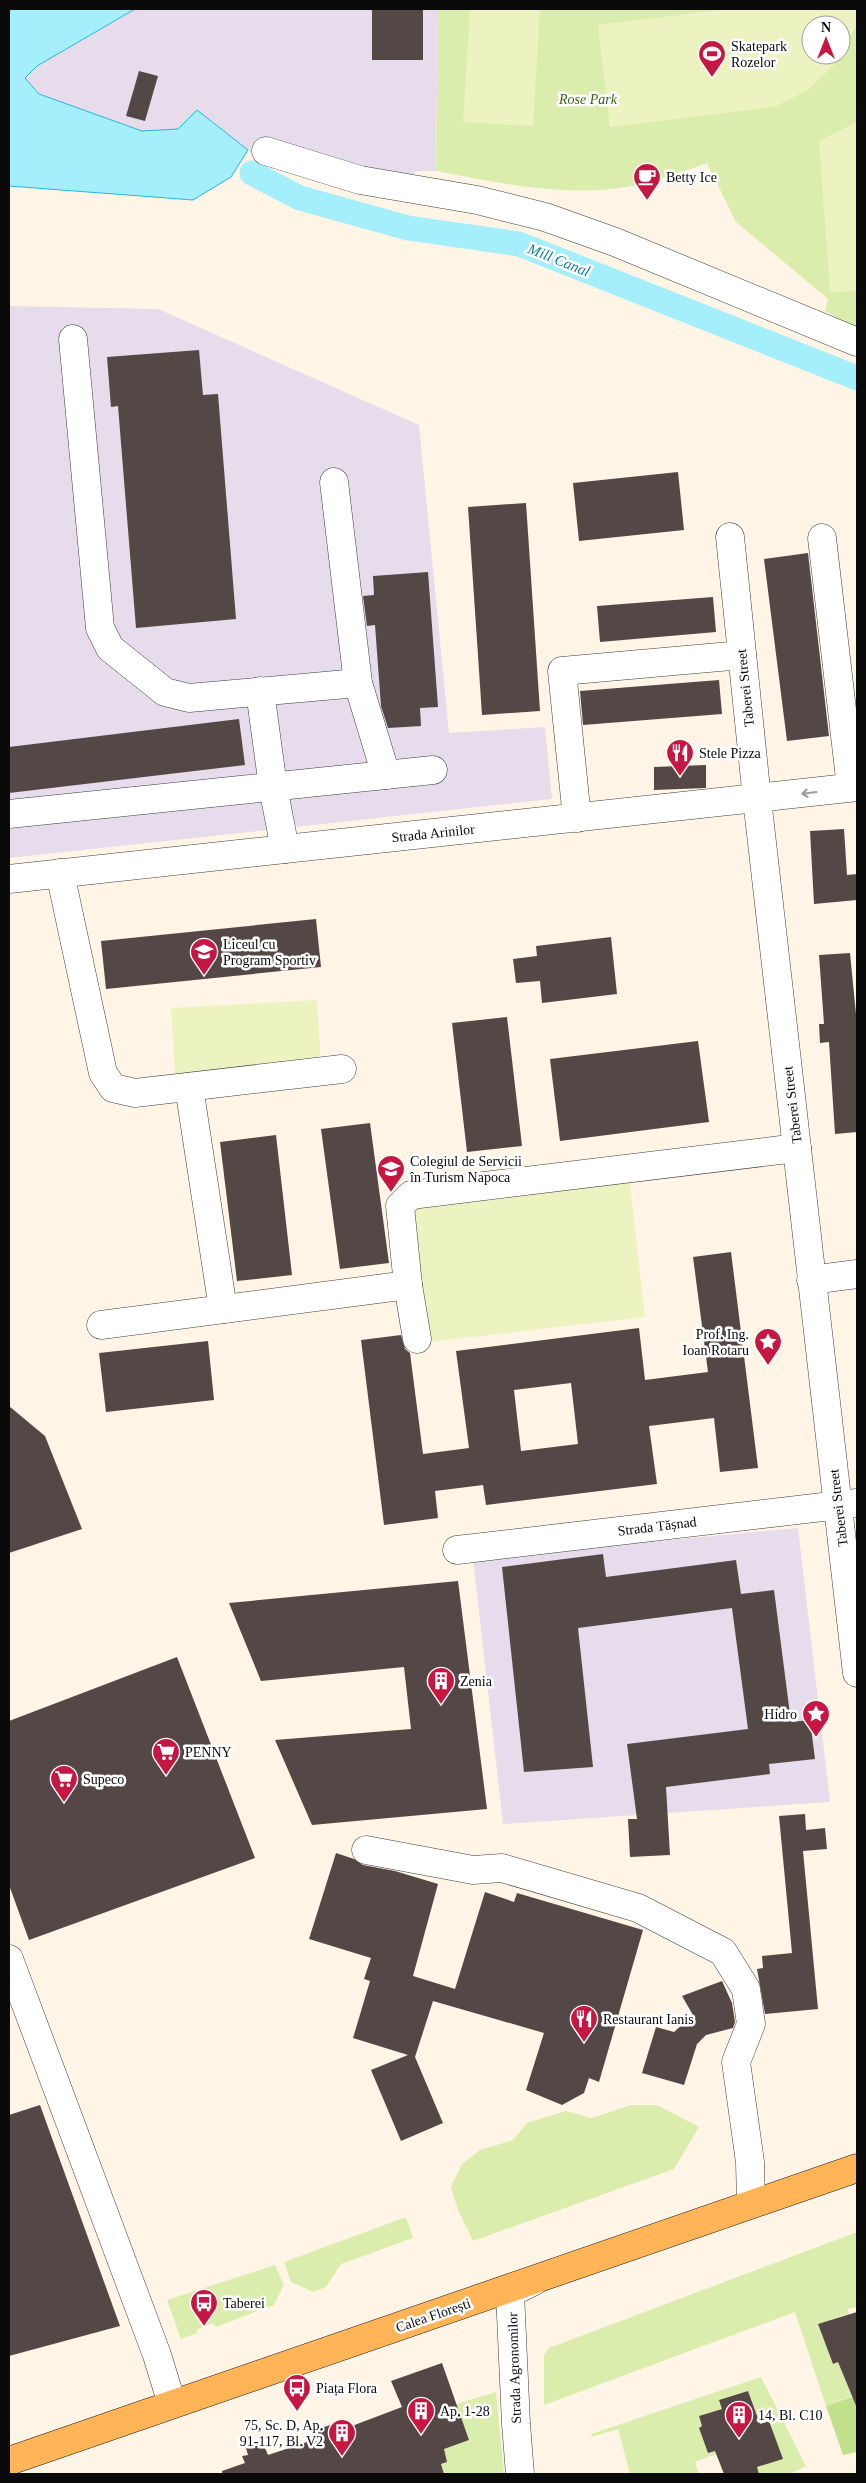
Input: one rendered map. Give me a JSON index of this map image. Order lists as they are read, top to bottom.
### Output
{
  "streets": {
    "main road": ["Calea Florești"],
    "street": [
      "Taberei Street",
      "Strada Arinilor",
      "Strada Tășnad",
      "Strada Agronomilor"
    ]
  },
  "crossings": [
    ["Taberei Street", "Strada Arinilor"],
    ["Taberei Street", "Strada Tășnad"],
    ["Calea Florești", "Strada Agronomilor"]
  ],
  "water": ["Mill Canal"],
  "parks": ["Rose Park"],
  "places": {
    "sports": ["Skatepark Rozelor"],
    "cafe": ["Betty Ice"],
    "restaurant": ["Stele Pizza", "Restaurant Ianis"],
    "school or university": ["Liceul cu Program Sportiv", "Colegiul de Servicii în Turism Napoca"],
    "place": ["Prof. Ing. Ioan Rotaru", "Hidro"],
    "building": [
      "Zenia",
      "Ap. 1-28",
      "14, Bl. C10",
      "75, Sc. D, Ap. 91-117, Bl. V2"
    ],
    "supermarket": ["PENNY", "Supeco"],
    "bus stop": ["Taberei", "Piața Flora"]
  },
  "north": "top"
}
